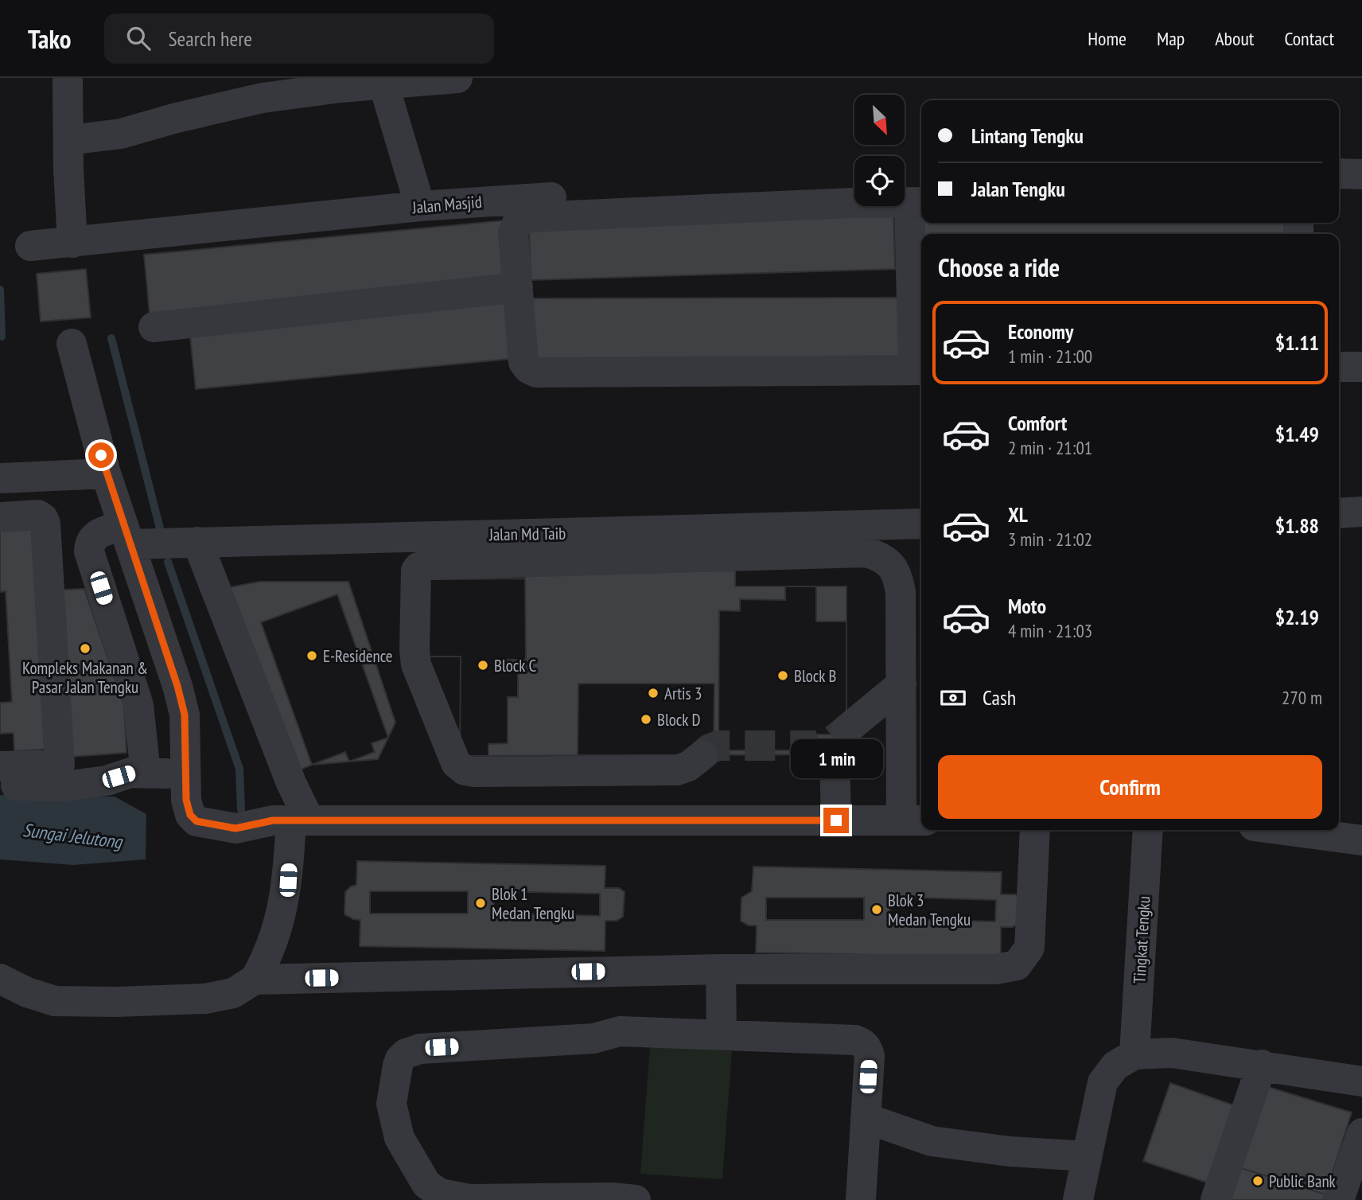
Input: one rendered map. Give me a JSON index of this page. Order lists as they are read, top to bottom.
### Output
{
  "streets": {
    "street": ["Jalan Masjid", "Jalan Md Taib", "Tingkat Tengku"]
  },
  "water": ["Sungai Jelutong"],
  "places": [
    "Kompleks Makanan & Pasar Jalan Tengku",
    "E-Residence",
    "Block C",
    "Block B",
    "Artis 3",
    "Block D",
    "Blok 1 Medan Tengku",
    "Blok 3 Medan Tengku",
    "Public Bank"
  ],
  "north": "bottom right",
  "page": {
    "header": "Tako",
    "search": "Search here",
    "nav": [
      "Home",
      "Map",
      "About",
      "Contact"
    ],
    "banner": ["Lintang Tengku", "Jalan Tengku"],
    "heading": "Choose a ride",
    "list": [
      {
        "name": "Economy",
        "note": "1 min · 21:00",
        "value": "$1.11"
      },
      {
        "name": "Comfort",
        "note": "2 min · 21:01",
        "value": "$1.49"
      },
      {
        "name": "XL",
        "note": "3 min · 21:02",
        "value": "$1.88"
      },
      {
        "name": "Moto",
        "note": "4 min · 21:03",
        "value": "$2.19"
      }
    ],
    "pay": ["Cash", "270 m"],
    "bubble": "1 min",
    "buttons": "Confirm"
  }
}
